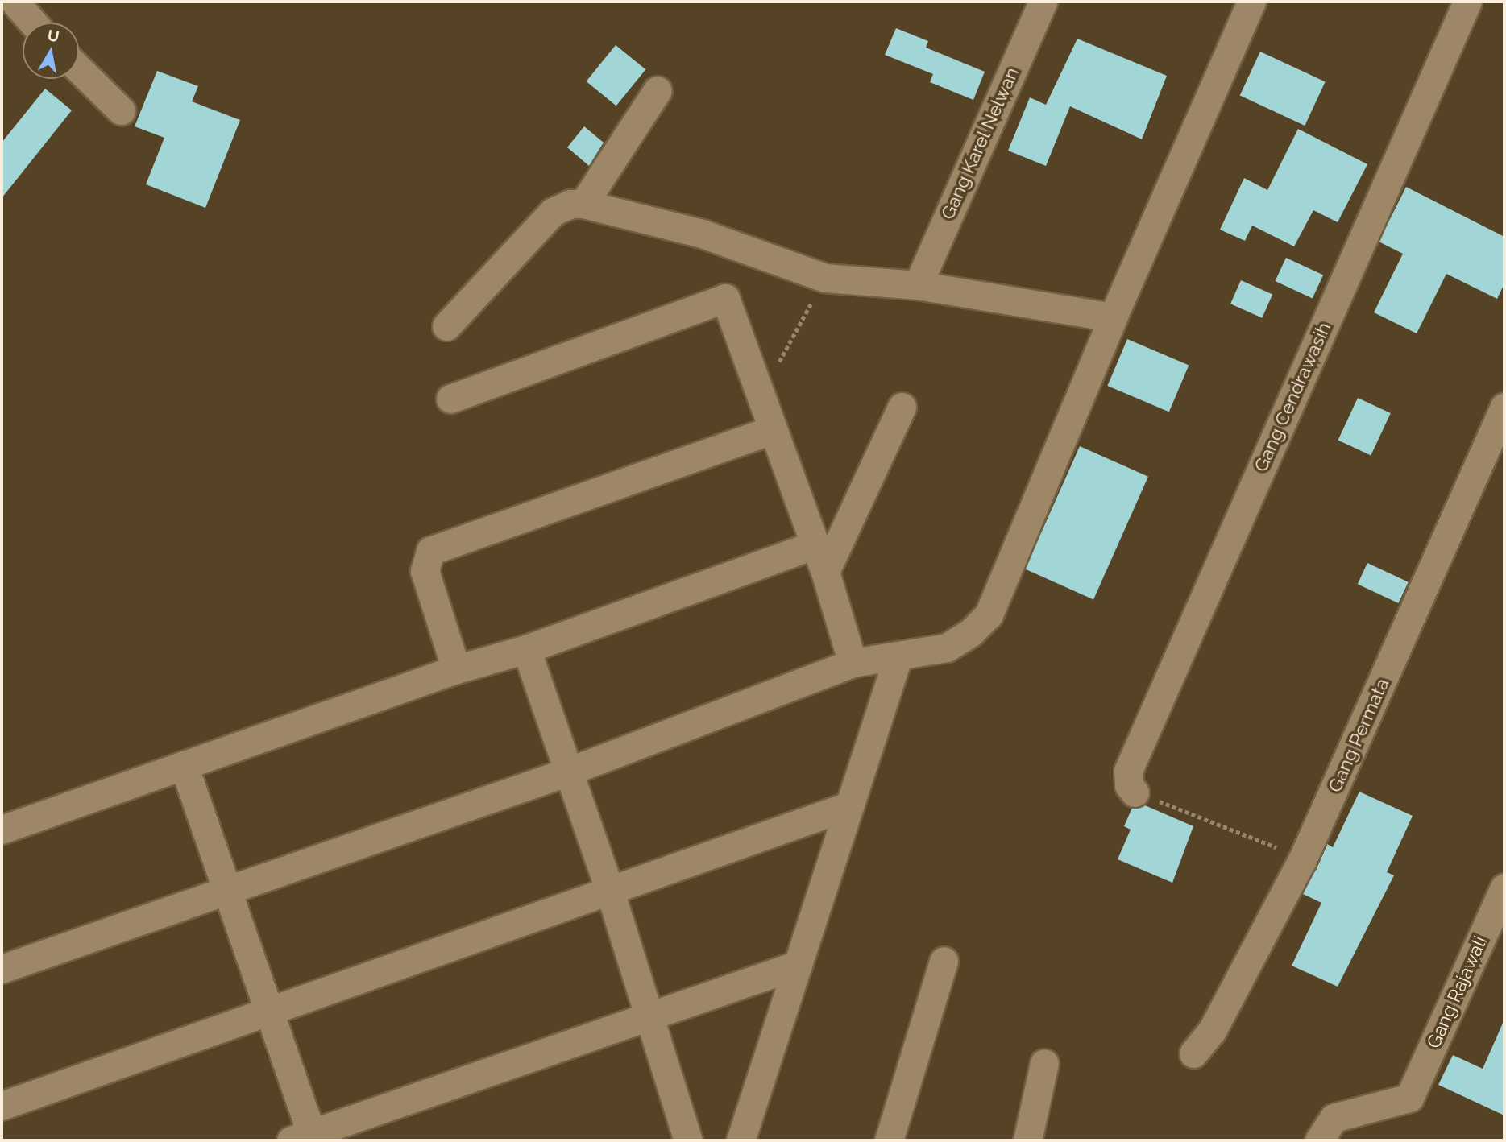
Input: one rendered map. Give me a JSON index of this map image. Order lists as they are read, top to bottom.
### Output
{
  "streets": {
    "street": [
      "Gang Karel Nelwan",
      "Gang Cendrawasih",
      "Gang Permata",
      "Gang Rajawali"
    ]
  },
  "north": "top"
}
